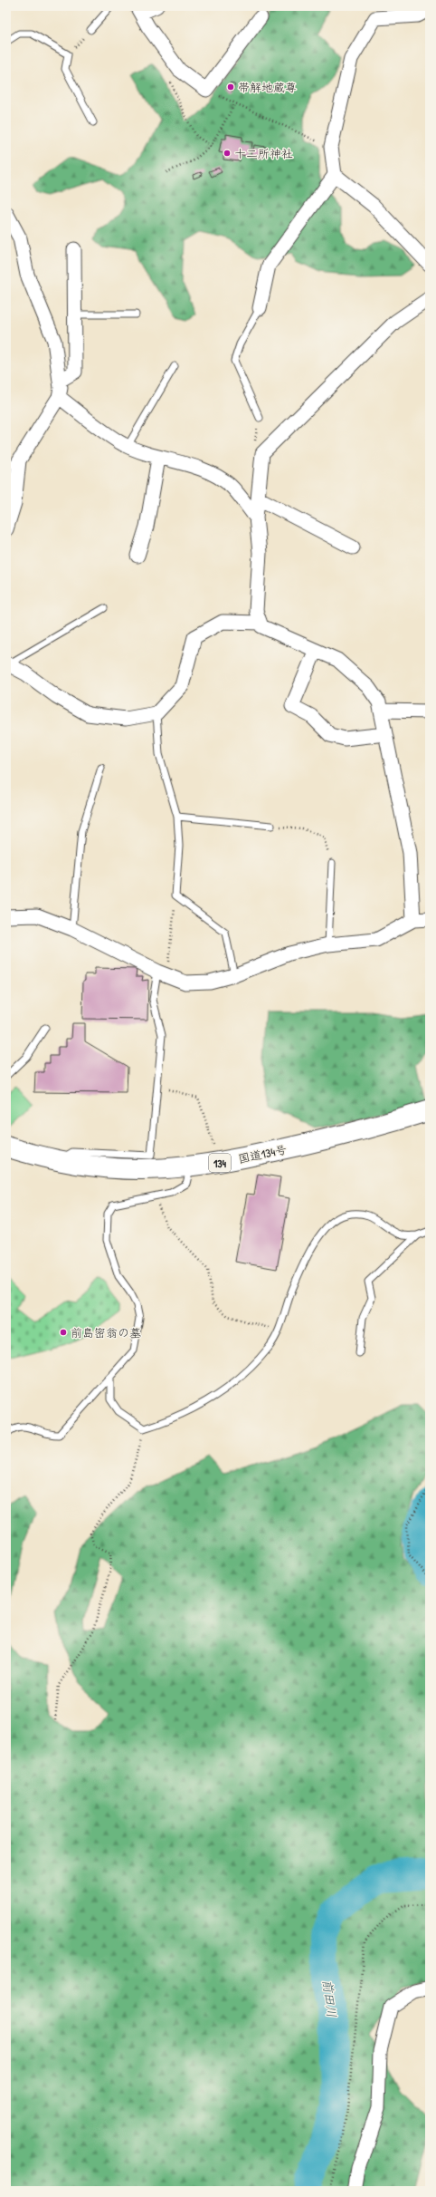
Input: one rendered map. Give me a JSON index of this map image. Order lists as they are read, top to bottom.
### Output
{
  "streets": {
    "highway": ["国道134号", "134"]
  },
  "water": ["前田川"],
  "places": ["帯解地蔵尊", "十二所神社", "前島密翁の墓"]
}
